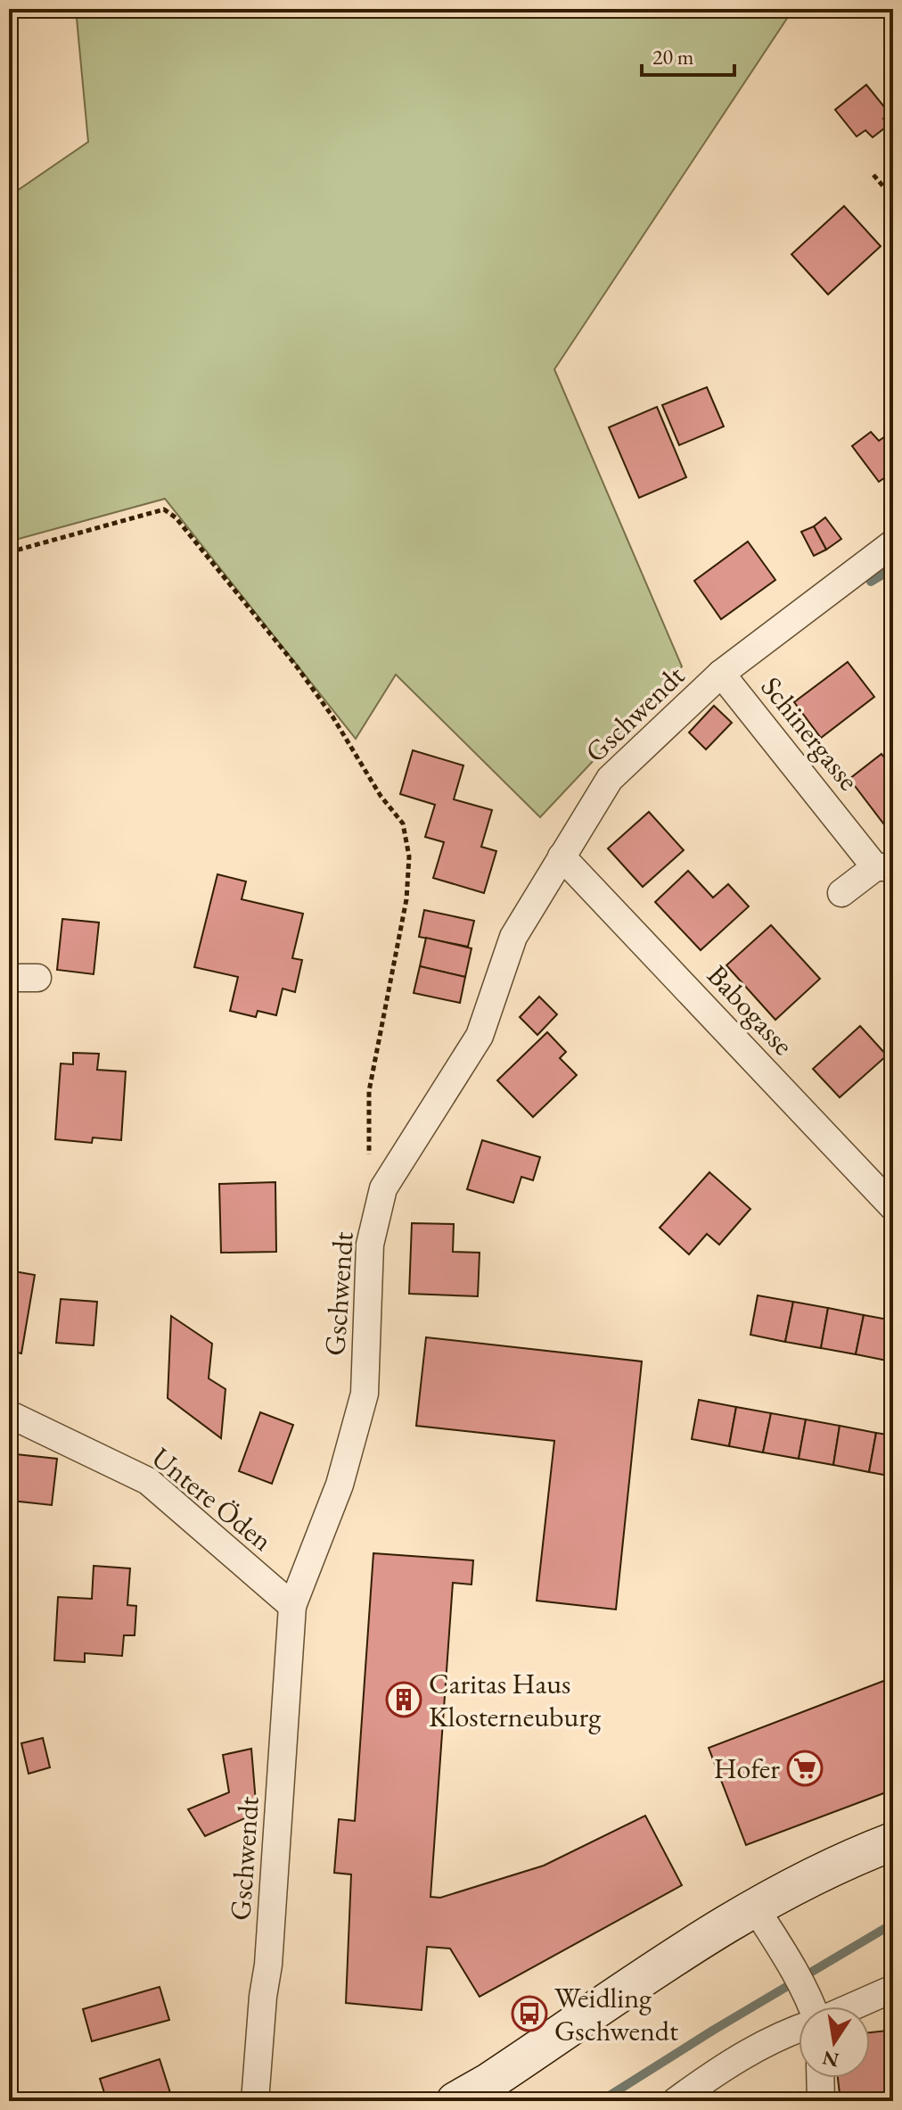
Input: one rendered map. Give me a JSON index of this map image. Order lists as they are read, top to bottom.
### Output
{
  "streets": {
    "street": [
      "Gschwendt",
      "Schinergasse",
      "Babogasse",
      "Untere Öden"
    ]
  },
  "crossings": [
    ["Gschwendt", "Schinergasse"],
    ["Gschwendt", "Babogasse"],
    ["Gschwendt", "Untere Öden"]
  ],
  "places": {
    "building": ["Caritas Haus Klosterneuburg"],
    "supermarket": ["Hofer"],
    "bus stop": ["Weidling Gschwendt"]
  },
  "scale_bar": "20 m",
  "north": "bottom"
}
